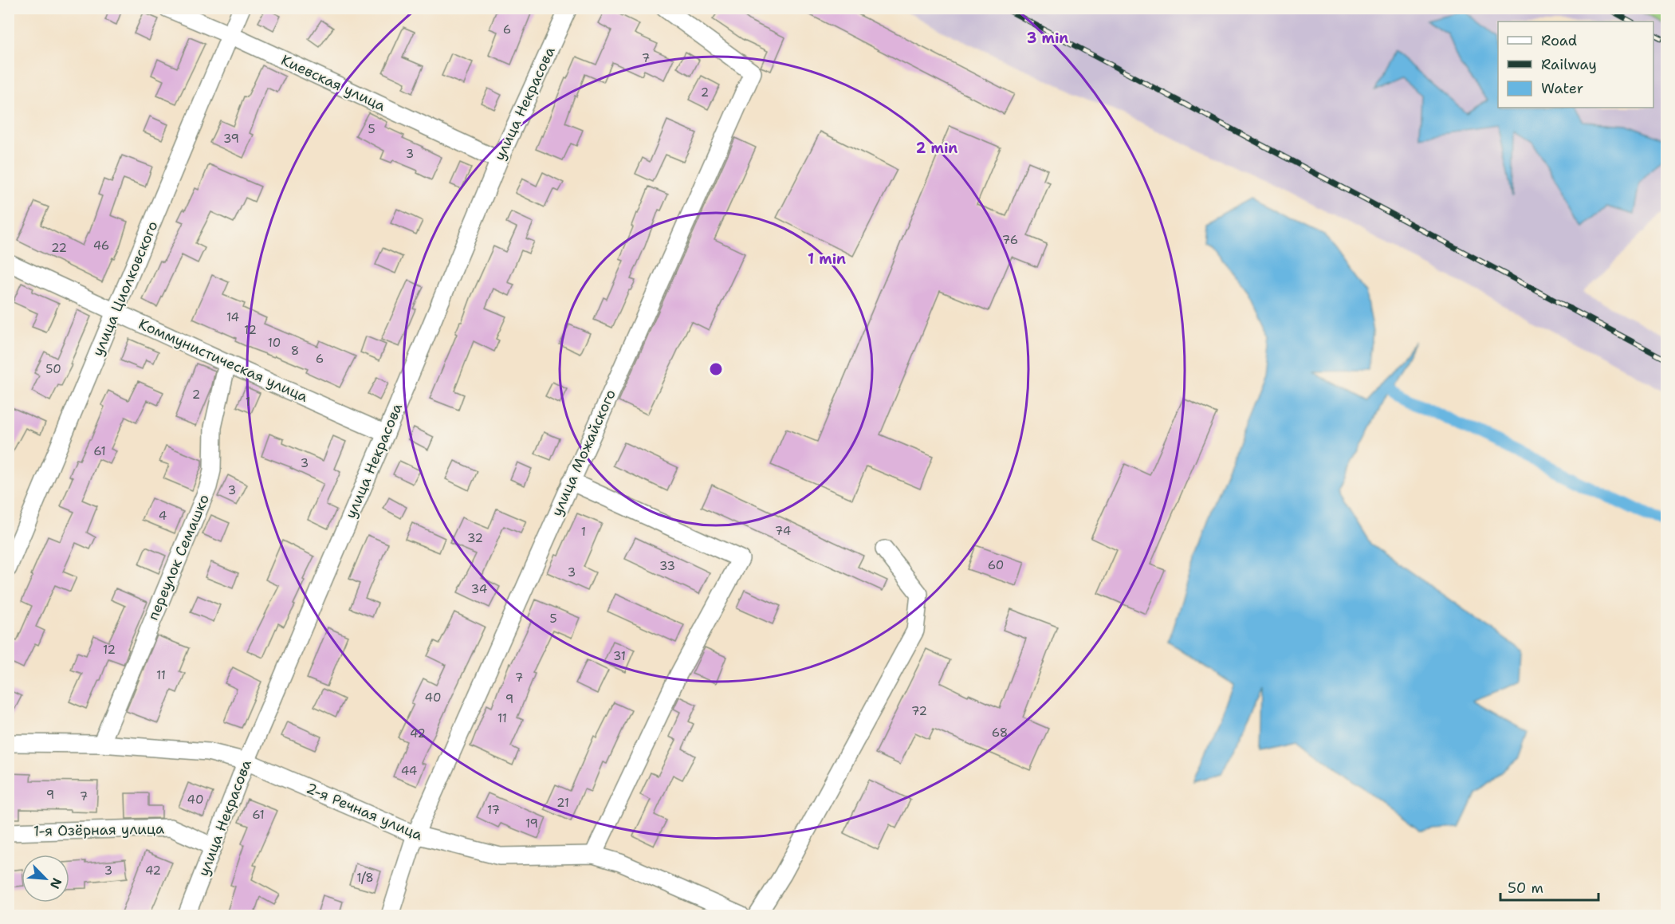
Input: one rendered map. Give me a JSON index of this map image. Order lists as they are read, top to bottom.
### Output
{
  "streets": {
    "street": [
      "Киевская улица",
      "улица Некрасова",
      "улица Циолковского",
      "Коммунистическая улица",
      "улица Можайского",
      "переулок Семашко",
      "2-я Речная улица",
      "1-я Озёрная улица"
    ]
  },
  "crossings": [
    ["Киевская улица", "улица Некрасова"],
    ["Киевская улица", "улица Циолковского"],
    ["улица Некрасова", "Коммунистическая улица"],
    ["улица Некрасова", "2-я Речная улица"],
    ["улица Некрасова", "1-я Озёрная улица"],
    ["улица Циолковского", "Коммунистическая улица"],
    ["Коммунистическая улица", "переулок Семашко"],
    ["улица Можайского", "2-я Речная улица"],
    ["переулок Семашко", "2-я Речная улица"]
  ],
  "house_numbers": [
    "6",
    "7",
    "2",
    "5",
    "39",
    "3",
    "76",
    "46",
    "22",
    "14",
    "12",
    "10",
    "8",
    "6",
    "50",
    "2",
    "1",
    "61",
    "3",
    "3",
    "4",
    "74",
    "1",
    "32",
    "60",
    "33",
    "3",
    "34",
    "5",
    "12",
    "31",
    "11",
    "7",
    "40",
    "9",
    "72",
    "11",
    "68",
    "42",
    "44",
    "9",
    "7",
    "40",
    "21",
    "17",
    "61",
    "19",
    "3",
    "42",
    "1/8"
  ],
  "legend": ["Road", "Railway", "Water"],
  "scale_bar": "50 m",
  "north": "bottom right",
  "rings": ["3 min", "2 min", "1 min"]
}
